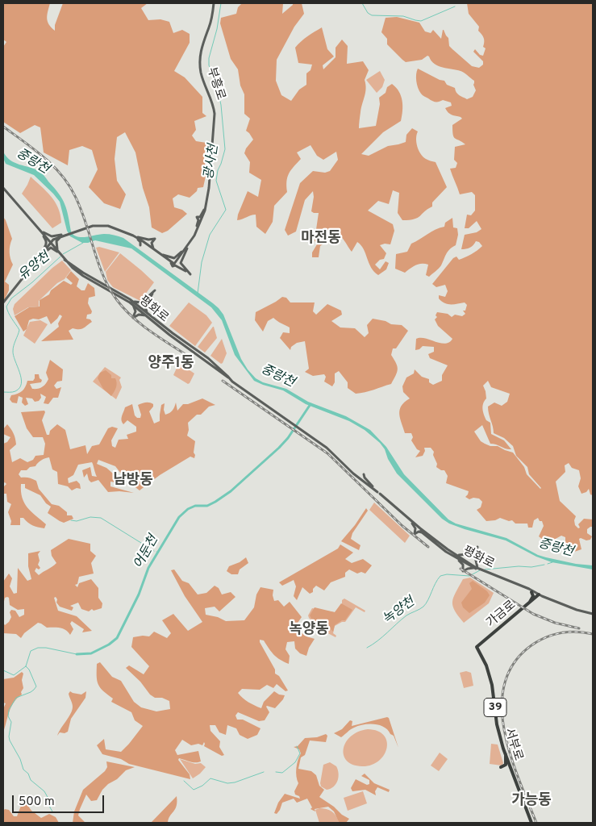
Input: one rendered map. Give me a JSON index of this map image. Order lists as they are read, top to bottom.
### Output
{
  "streets": {
    "main road": [
      "부흥로",
      "평화로",
      "가금로",
      "39",
      "서부로"
    ]
  },
  "crossings": [
    ["평화로", "가금로"],
    ["가금로", "서부로"]
  ],
  "districts": [
    "마전동",
    "양주1동",
    "남방동",
    "녹양동",
    "가능동"
  ],
  "water": [
    "중랑천",
    "광사천",
    "유양천",
    "어둔천",
    "녹양천"
  ],
  "scale_bar": "500 m"
}
